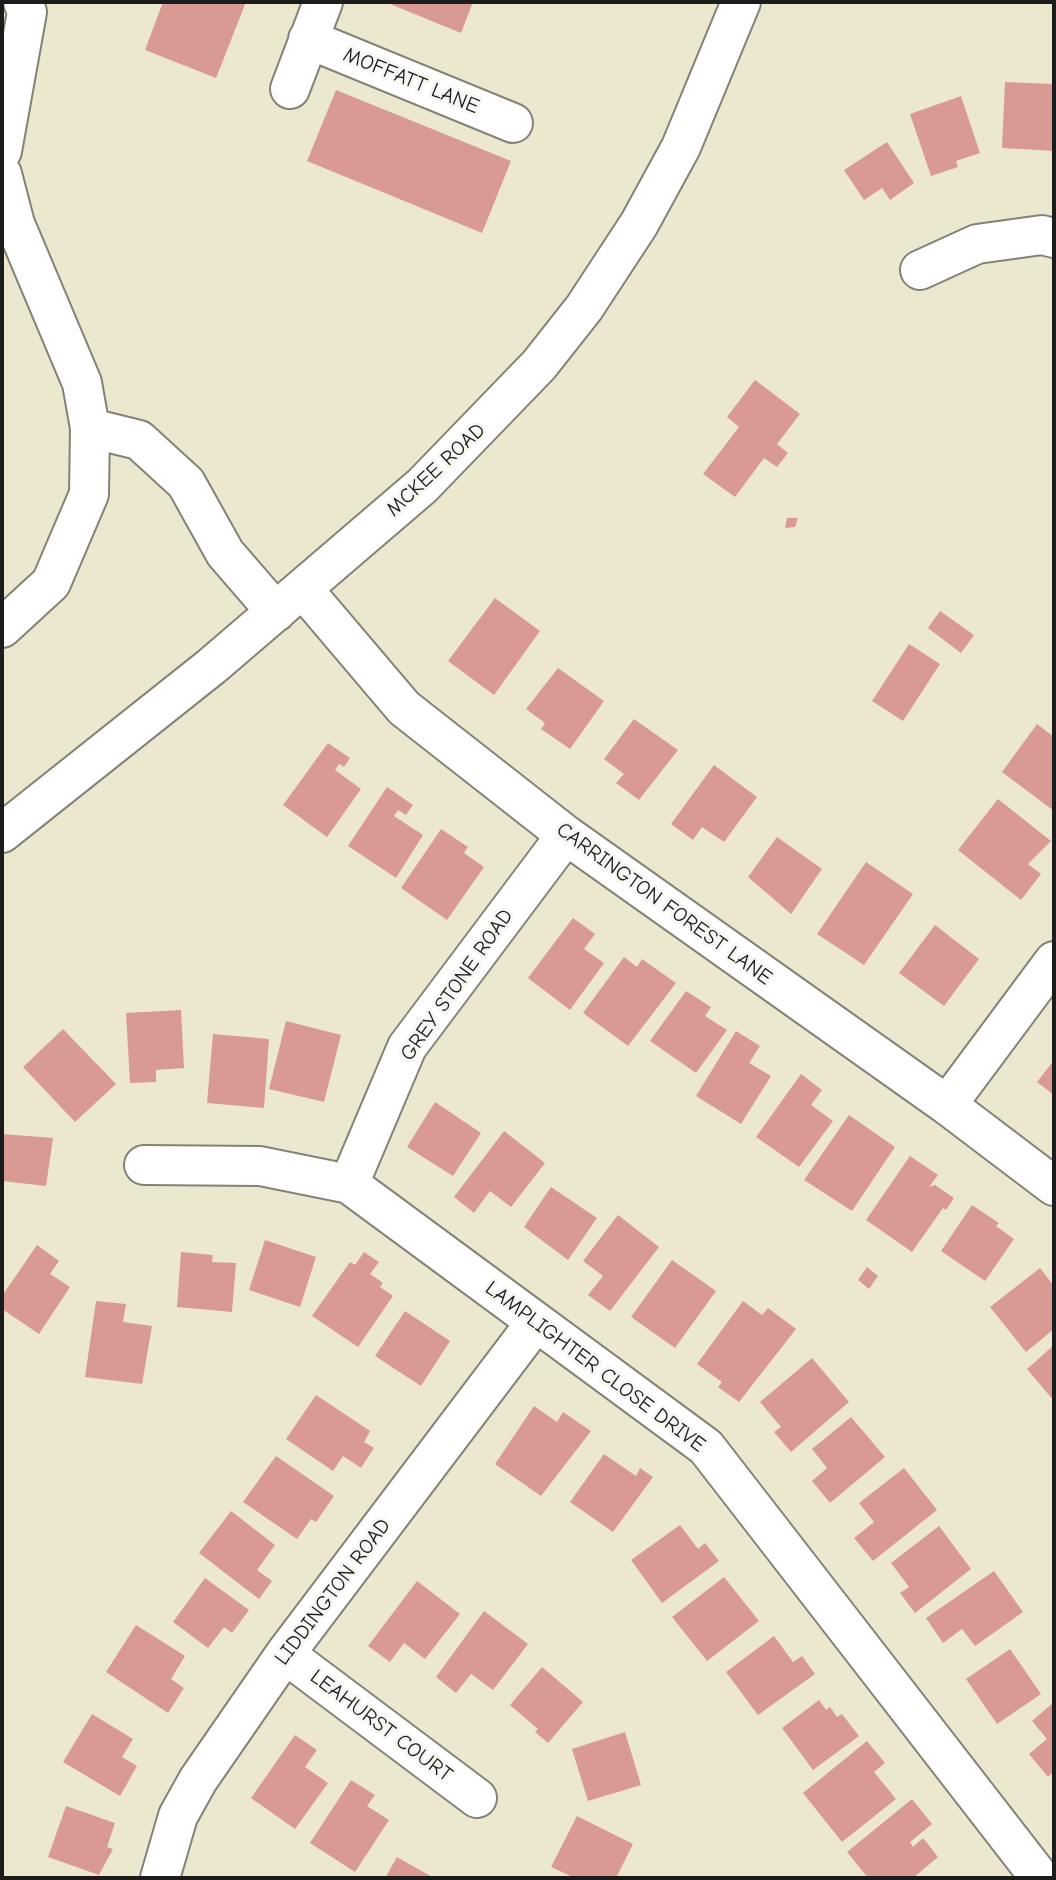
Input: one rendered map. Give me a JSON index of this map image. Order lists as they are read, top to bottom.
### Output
{
  "streets": {
    "street": [
      "MOFFATT LANE",
      "MCKEE ROAD",
      "CARRINGTON FOREST LANE",
      "GREY STONE ROAD",
      "LAMPLIGHTER CLOSE DRIVE",
      "LIDDINGTON ROAD",
      "LEAHURST COURT"
    ]
  },
  "crossings": [
    ["MCKEE ROAD", "CARRINGTON FOREST LANE"],
    ["CARRINGTON FOREST LANE", "GREY STONE ROAD"],
    ["GREY STONE ROAD", "LAMPLIGHTER CLOSE DRIVE"],
    ["LAMPLIGHTER CLOSE DRIVE", "LIDDINGTON ROAD"],
    ["LIDDINGTON ROAD", "LEAHURST COURT"]
  ]
}
